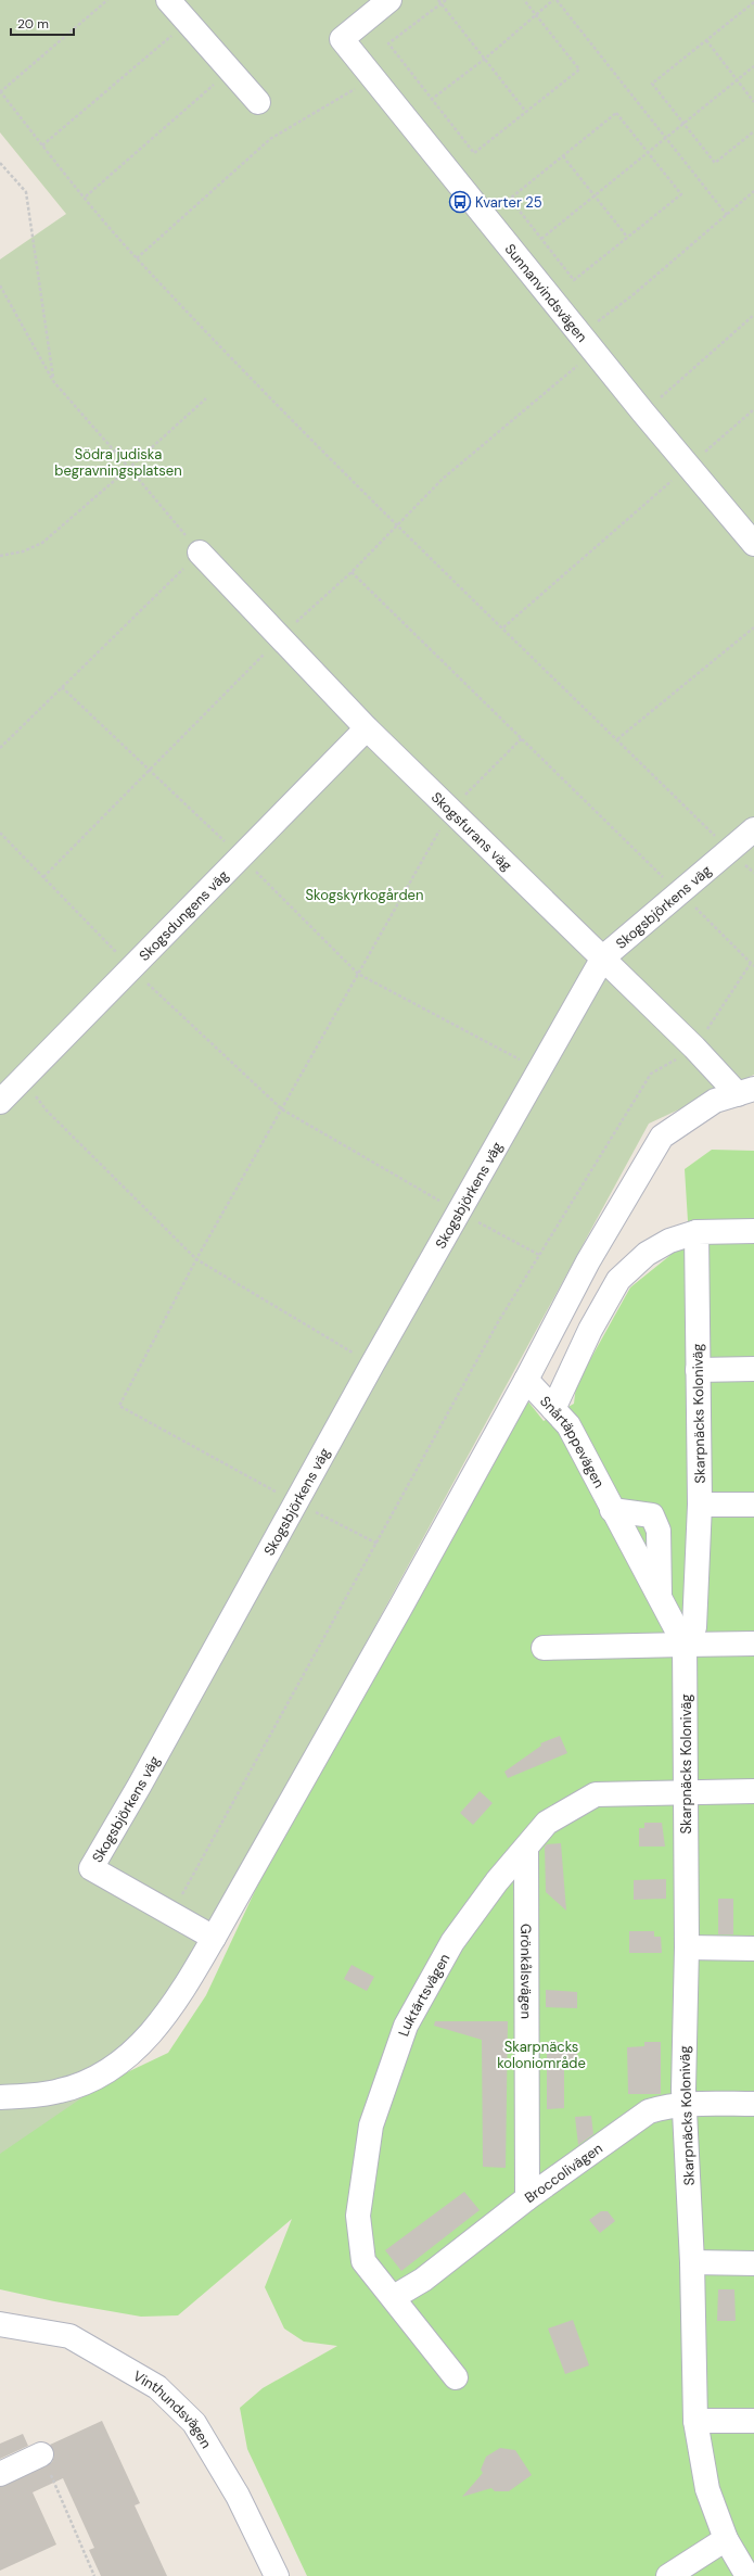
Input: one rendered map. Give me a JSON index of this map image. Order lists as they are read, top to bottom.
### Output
{
  "streets": {
    "street": [
      "Sunnanvindsvägen",
      "Skogsfurans väg",
      "Skogsbjörkens väg",
      "Skogsdungens väg",
      "Skarpnäcks Koloniväg",
      "Snårtäppevägen",
      "Grönkålsvägen",
      "Luktärtsvägen",
      "Broccolivägen",
      "Vinthundsvägen"
    ]
  },
  "crossings": [
    ["Skogsfurans väg", "Skogsbjörkens väg"],
    ["Skogsfurans väg", "Skogsdungens väg"],
    ["Skarpnäcks Koloniväg", "Snårtäppevägen"],
    ["Skarpnäcks Koloniväg", "Luktärtsvägen"],
    ["Skarpnäcks Koloniväg", "Broccolivägen"],
    ["Grönkålsvägen", "Luktärtsvägen"],
    ["Grönkålsvägen", "Broccolivägen"],
    ["Luktärtsvägen", "Broccolivägen"]
  ],
  "parks": ["Södra judiska begravningsplatsen", "Skogskyrkogården", "Skarpnäcks koloniområde"],
  "places": {
    "bus stop": ["Kvarter 25"]
  },
  "scale_bar": "20 m"
}
